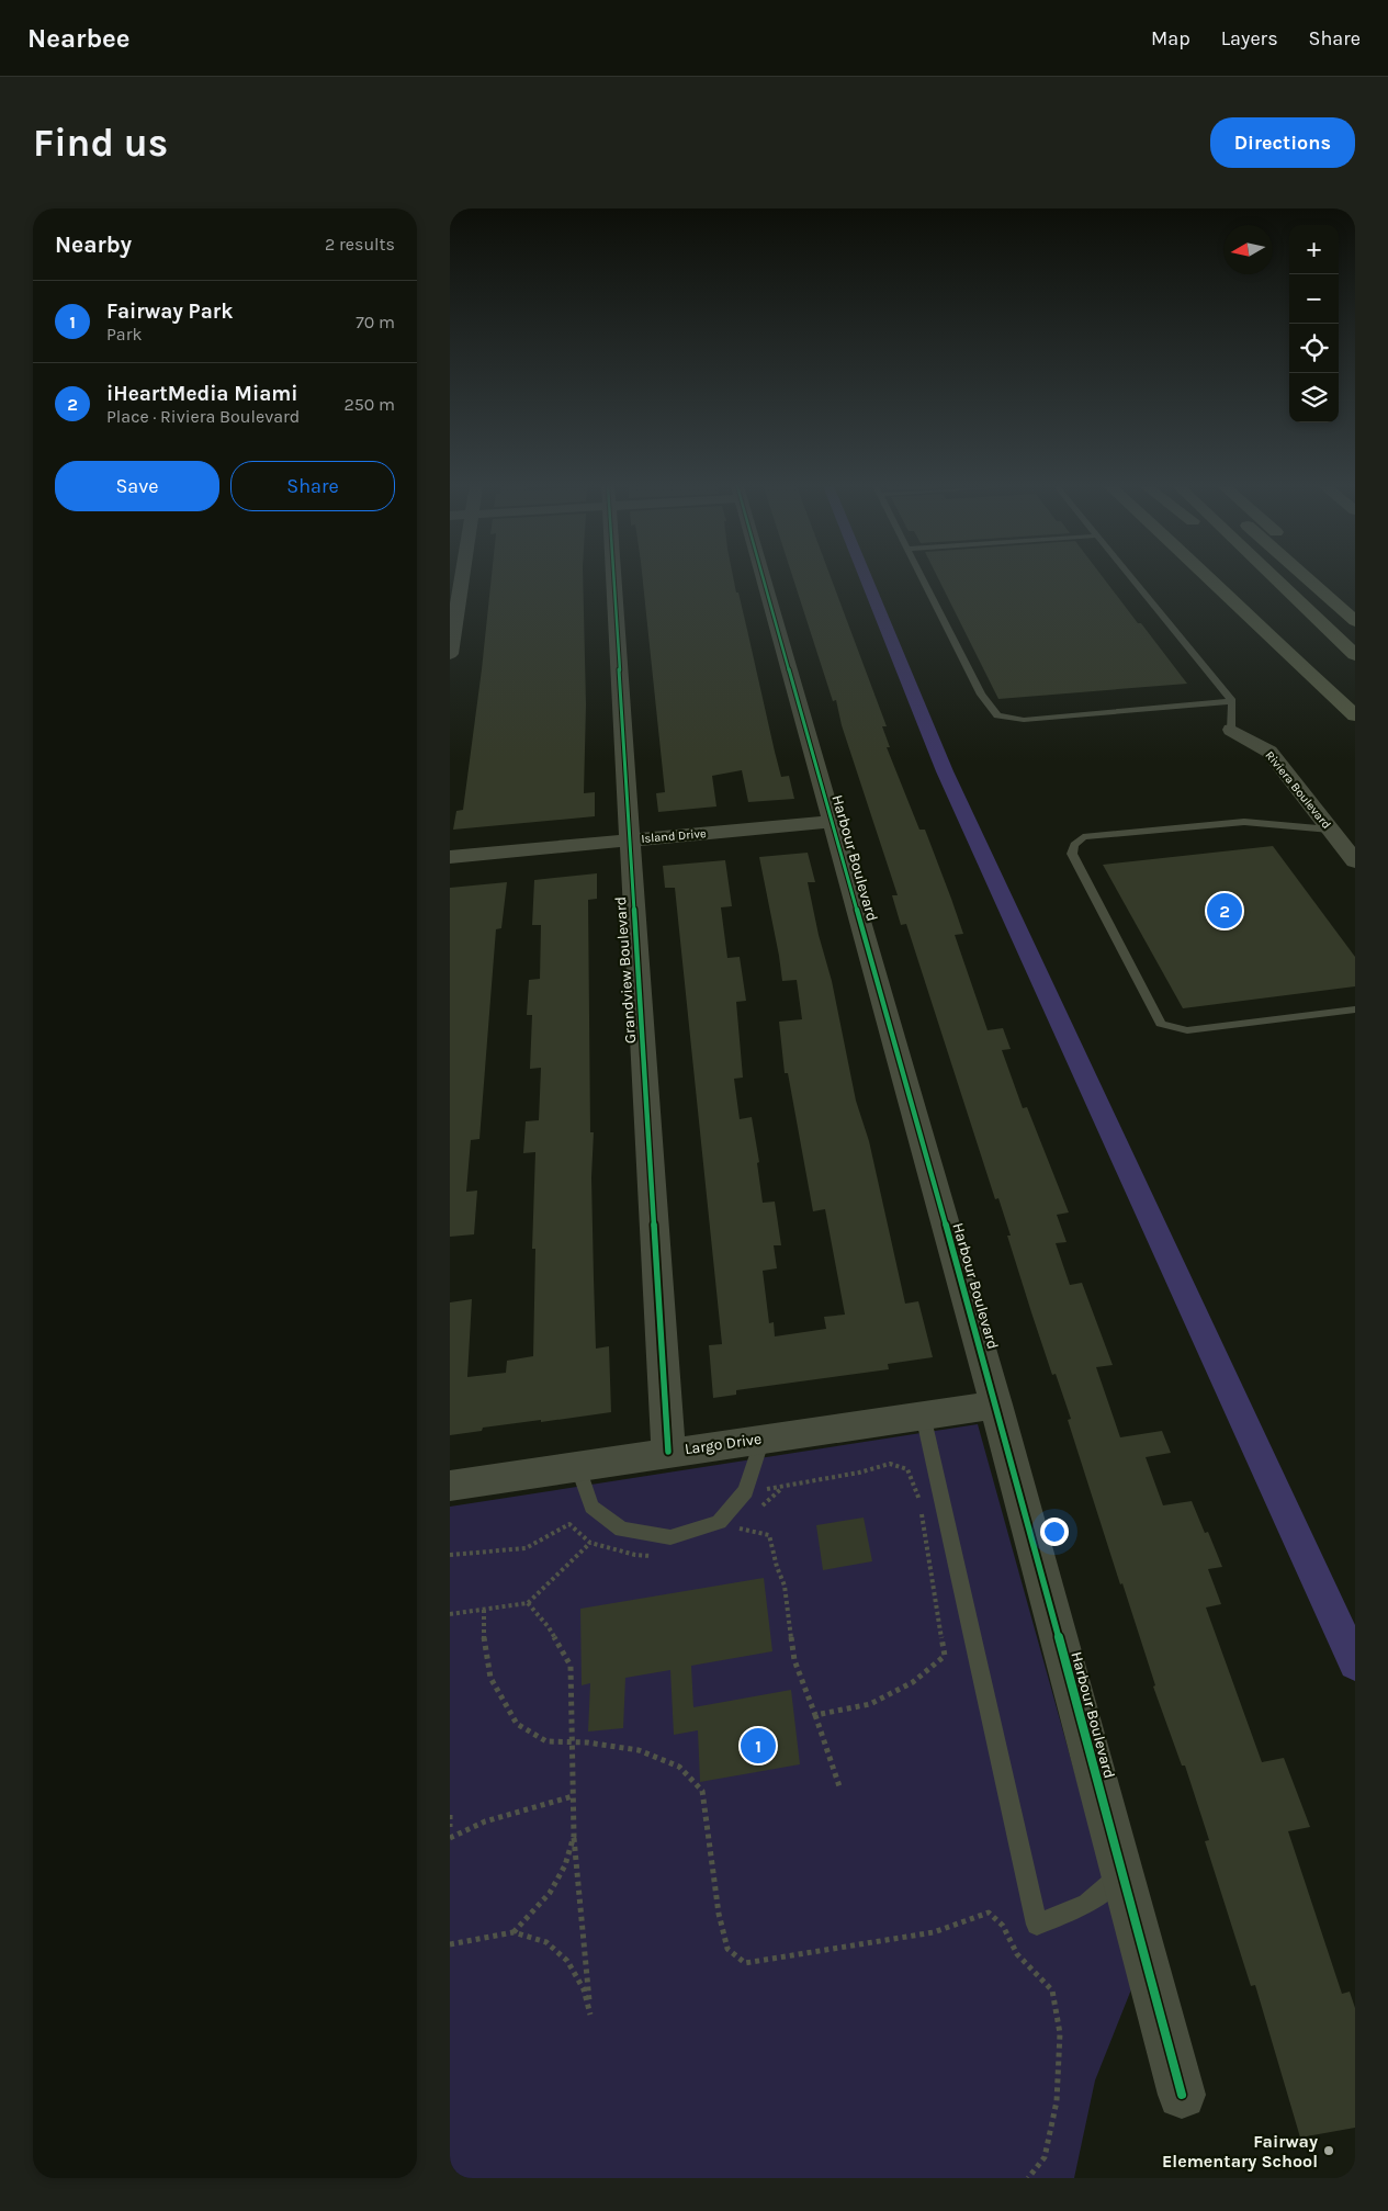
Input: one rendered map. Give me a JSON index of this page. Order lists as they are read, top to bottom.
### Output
{
  "streets": {
    "street": [
      "Riviera Boulevard",
      "Island Drive",
      "Harbour Boulevard",
      "Grandview Boulevard",
      "Largo Drive"
    ]
  },
  "crossings": [
    ["Island Drive", "Harbour Boulevard"],
    ["Island Drive", "Grandview Boulevard"],
    ["Harbour Boulevard", "Largo Drive"],
    ["Grandview Boulevard", "Largo Drive"]
  ],
  "places": ["Fairway Elementary School"],
  "north": "left",
  "page": {
    "header": "Nearbee",
    "nav": ["Map", "Layers", "Share"],
    "buttons": [
      "Directions",
      ["Save", "Share"]
    ],
    "title": "Find us",
    "heading": ["Nearby", "2 results"],
    "map_buttons": ["+", "−"],
    "list": [
      {
        "mark": "1",
        "name": "Fairway Park",
        "note": "Park",
        "value": "70 m"
      },
      {
        "mark": "2",
        "name": "iHeartMedia Miami",
        "note": "Place · Riviera Boulevard",
        "value": "250 m"
      }
    ],
    "pins": ["2", "1"]
  }
}
